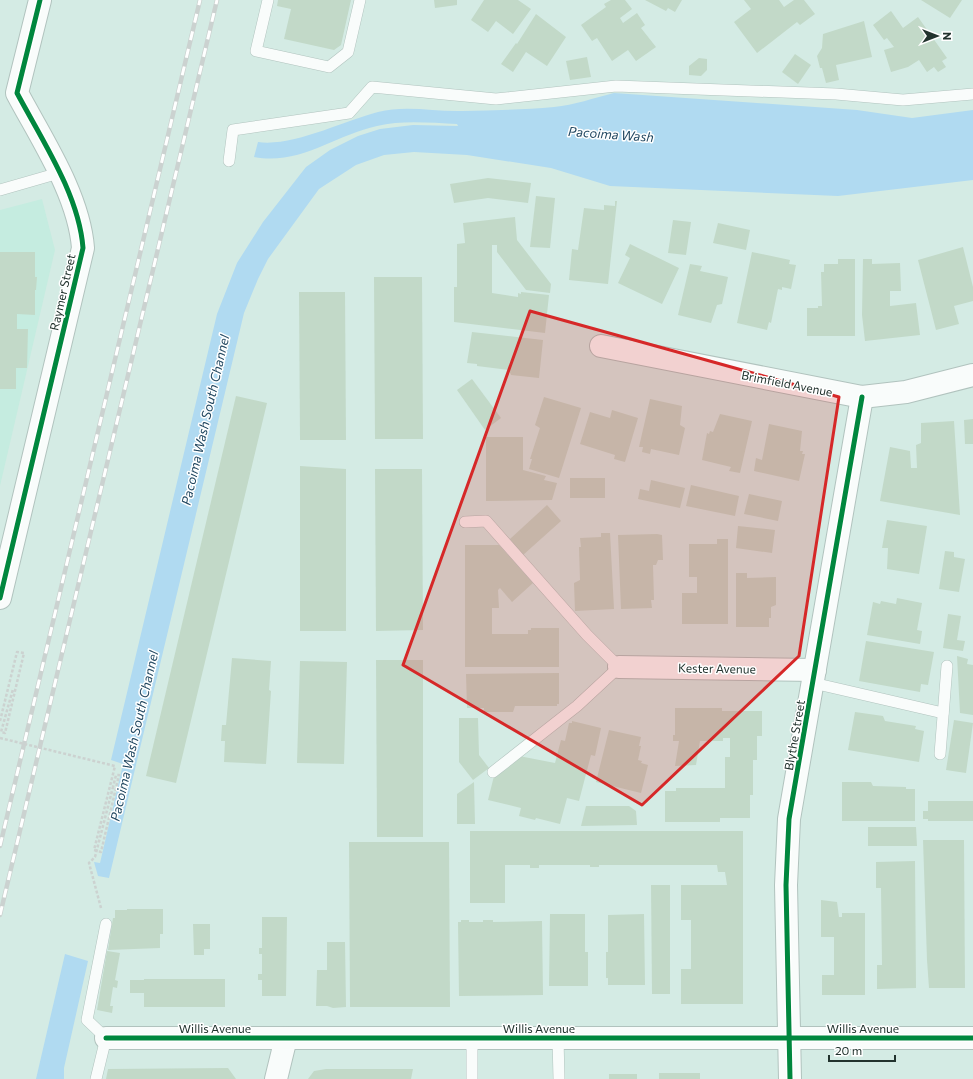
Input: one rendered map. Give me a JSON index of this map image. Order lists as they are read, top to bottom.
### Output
{
  "streets": {
    "street": [
      "Raymer Street",
      "Brimfield Avenue",
      "Kester Avenue",
      "Blythe Street",
      "Willis Avenue"
    ]
  },
  "crossings": [
    ["Brimfield Avenue", "Blythe Street"],
    ["Kester Avenue", "Blythe Street"],
    ["Blythe Street", "Willis Avenue"]
  ],
  "water": ["Pacoima Wash", "Pacoima Wash South Channel"],
  "scale_bar": "20 m",
  "north": "right"
}
